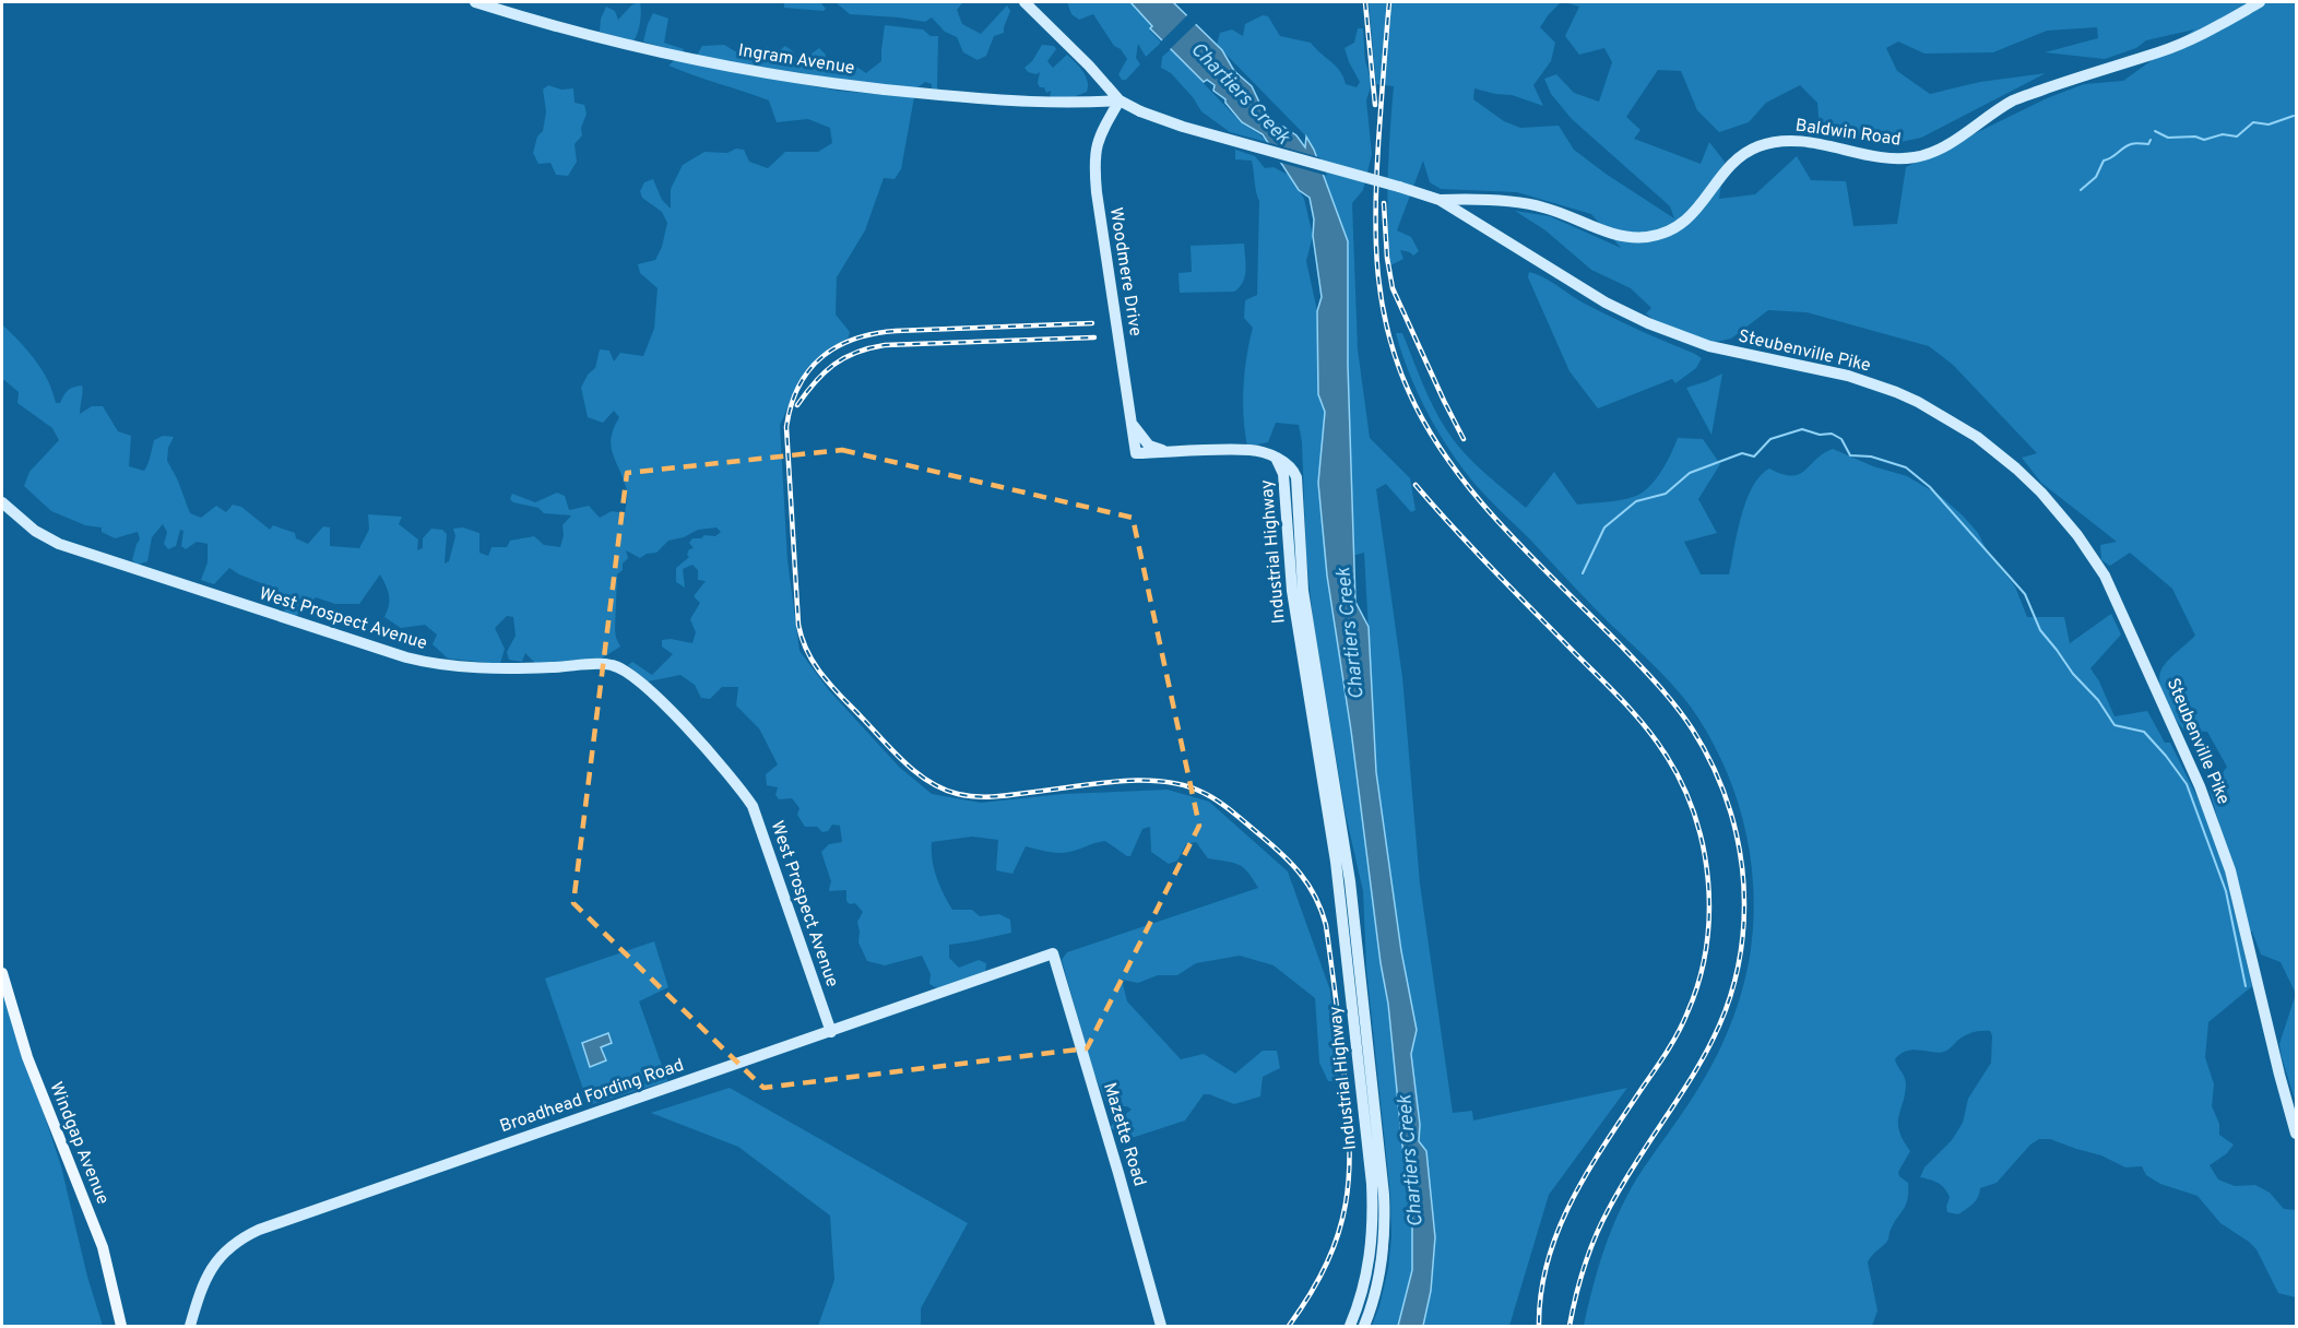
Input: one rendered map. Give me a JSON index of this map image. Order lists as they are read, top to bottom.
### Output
{
  "streets": {
    "main road": ["Windgap Avenue"],
    "street": [
      "Ingram Avenue",
      "Baldwin Road",
      "Woodmere Drive",
      "Steubenville Pike",
      "Industrial Highway",
      "West Prospect Avenue",
      "Broadhead Fording Road",
      "Mazette Road"
    ]
  },
  "crossings": [
    ["Ingram Avenue", "Woodmere Drive"],
    ["Ingram Avenue", "Steubenville Pike"],
    ["Baldwin Road", "Steubenville Pike"],
    ["Woodmere Drive", "Steubenville Pike"],
    ["West Prospect Avenue", "Broadhead Fording Road"],
    ["Broadhead Fording Road", "Mazette Road"]
  ],
  "water": ["Chartiers Creek"]
}
